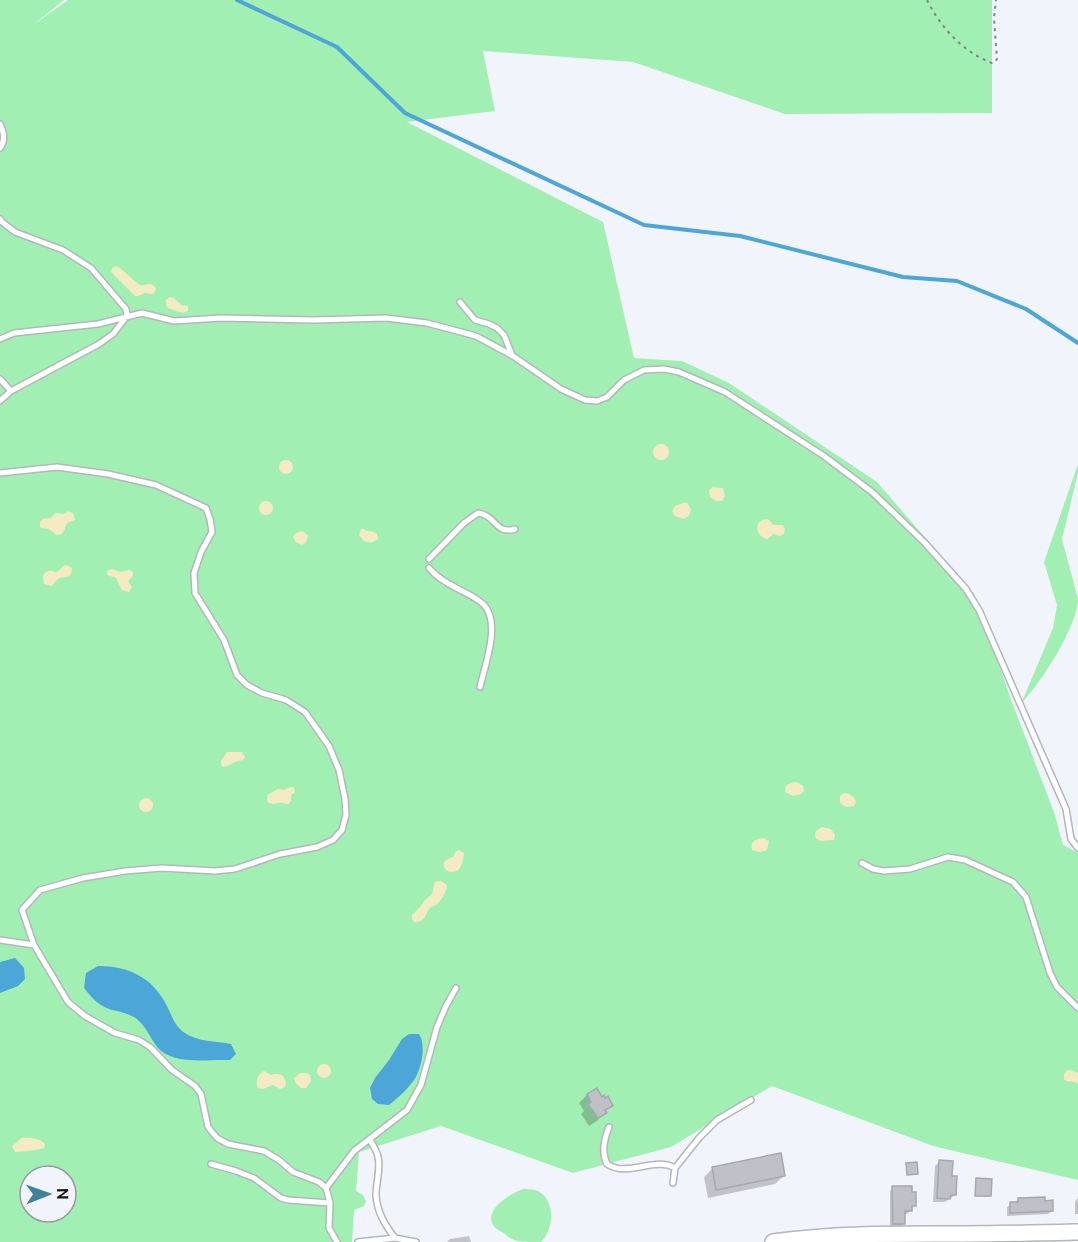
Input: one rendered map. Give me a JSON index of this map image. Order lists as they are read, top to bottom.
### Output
{
  "north": "right"
}
